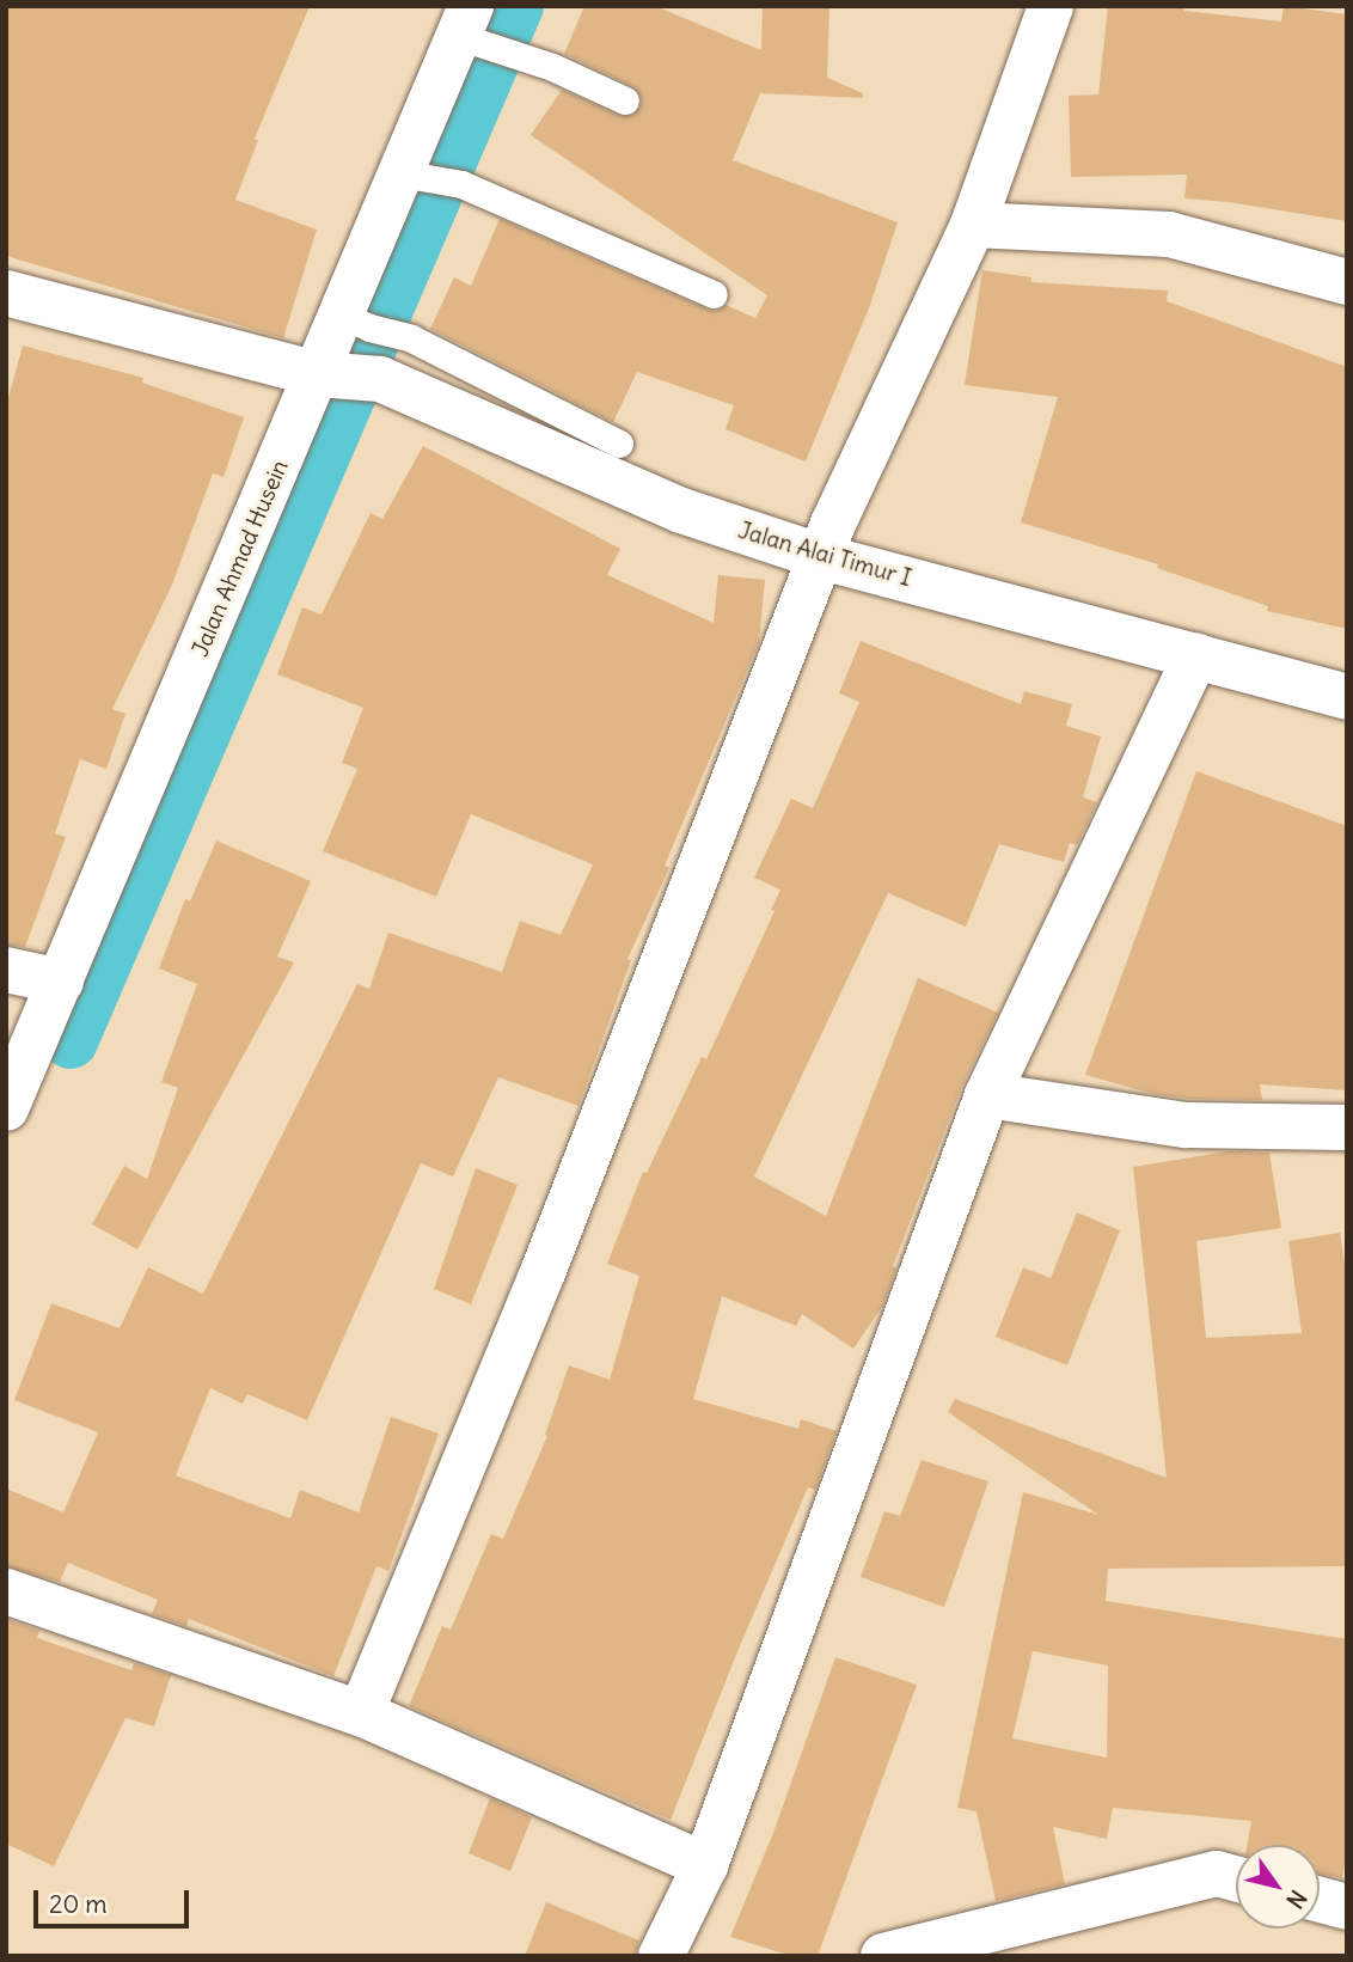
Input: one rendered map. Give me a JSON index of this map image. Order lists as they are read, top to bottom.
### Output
{
  "streets": {
    "street": ["Jalan Alai Timur I", "Jalan Ahmad Husein"]
  },
  "crossings": [
    ["Jalan Alai Timur I", "Jalan Ahmad Husein"]
  ],
  "scale_bar": "20 m",
  "north": "bottom right"
}
